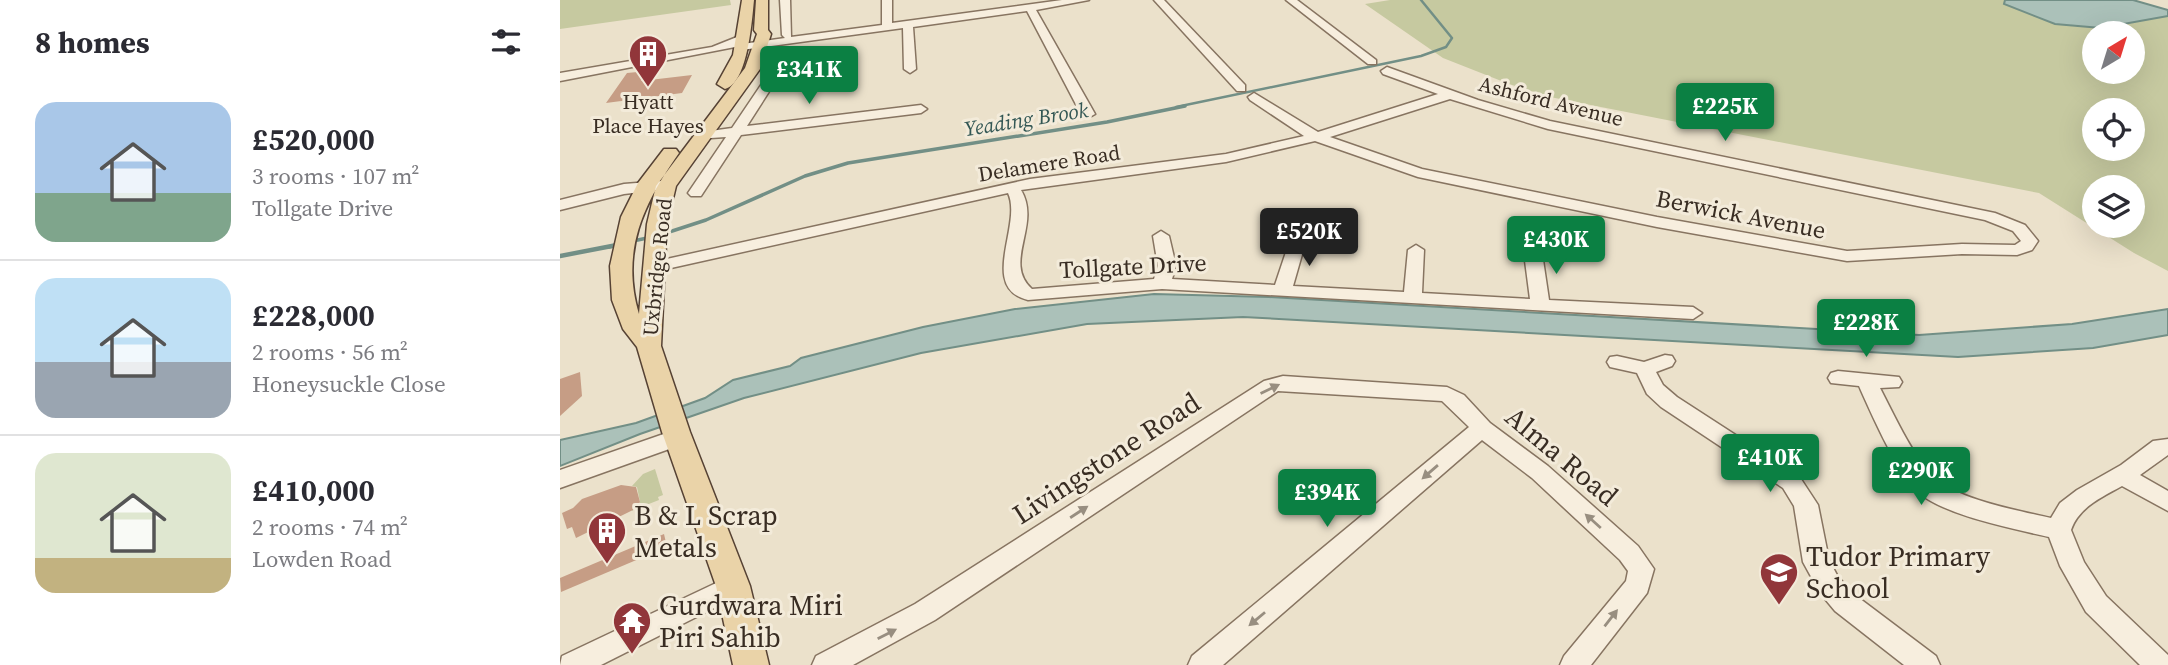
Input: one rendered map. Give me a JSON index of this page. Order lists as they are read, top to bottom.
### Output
{
  "streets": {
    "main road": ["Uxbridge Road"],
    "street": [
      "Ashford Avenue",
      "Delamere Road",
      "Berwick Avenue",
      "Tollgate Drive",
      "Alma Road",
      "Livingstone Road"
    ]
  },
  "crossings": [
    ["Ashford Avenue", "Delamere Road"],
    ["Ashford Avenue", "Berwick Avenue"],
    ["Delamere Road", "Berwick Avenue"],
    ["Delamere Road", "Tollgate Drive"],
    ["Delamere Road", "Uxbridge Road"],
    ["Alma Road", "Livingstone Road"]
  ],
  "one_way": ["Livingstone Road"],
  "water": ["Yeading Brook"],
  "places": {
    "building": ["Hyatt Place Hayes", "B & L Scrap Metals"],
    "school or university": ["Tudor Primary School"],
    "temple": ["Gurdwara Miri Piri Sahib"]
  },
  "north": "top right",
  "page": {
    "heading": "8 homes",
    "price": [
      "£341K",
      "£225K",
      "£520K",
      "£430K",
      "£228K",
      "£410K",
      "£290K",
      "£394K"
    ],
    "list": [
      {
        "name": "£520,000",
        "note": "3 rooms · 107 m² · Tollgate Drive"
      },
      {
        "name": "£228,000",
        "note": "2 rooms · 56 m² · Honeysuckle Close"
      },
      {
        "name": "£410,000",
        "note": "2 rooms · 74 m² · Lowden Road"
      }
    ]
  }
}
